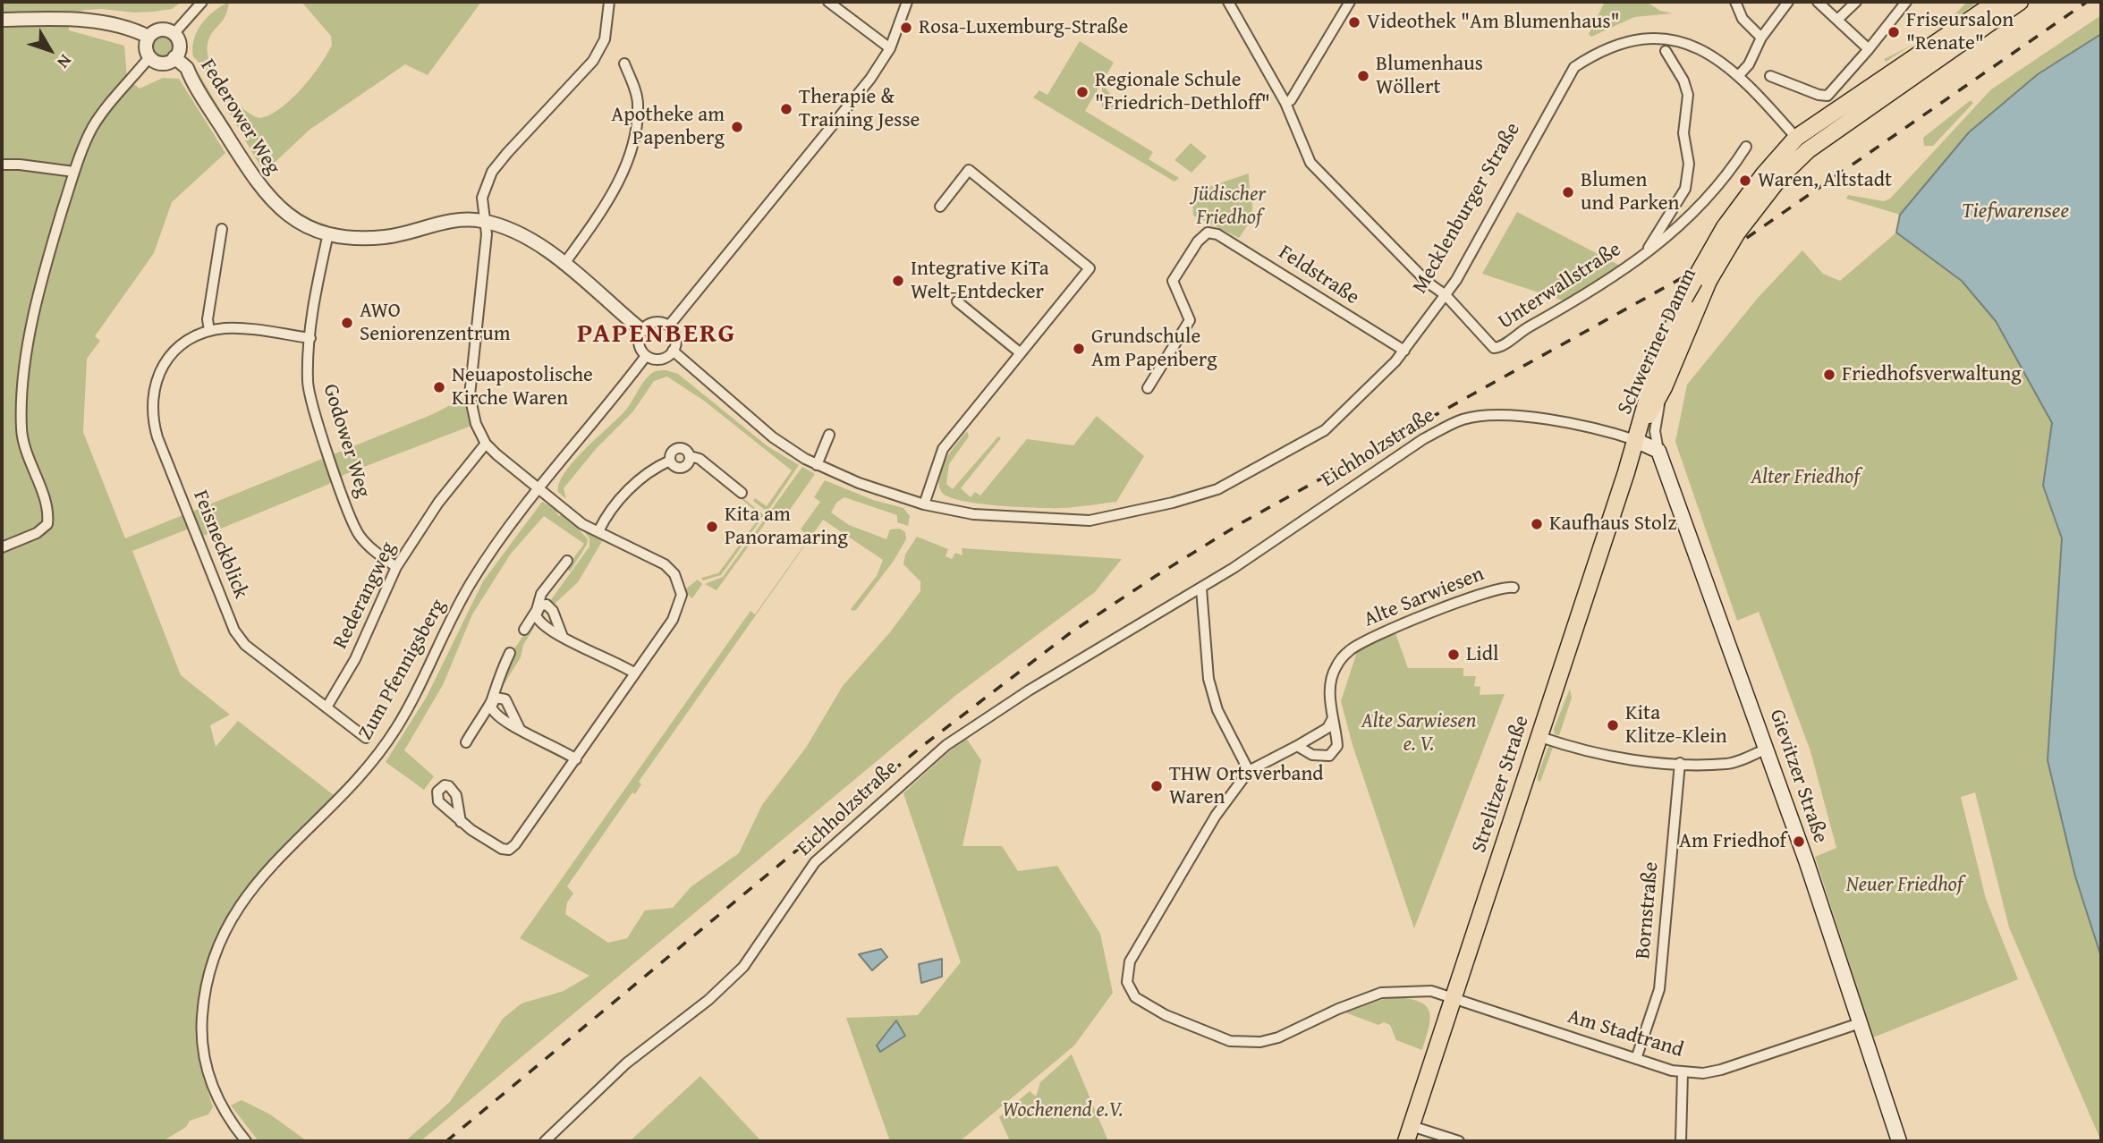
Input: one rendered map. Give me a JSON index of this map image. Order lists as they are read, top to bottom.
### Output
{
  "streets": {
    "main road": [
      "Mecklenburger Straße",
      "Schweriner Damm",
      "Gievitzer Straße",
      "Strelitzer Straße"
    ],
    "street": [
      "Federower Weg",
      "Feldstraße",
      "Unterwallstraße",
      "Godower Weg",
      "Eichholzstraße",
      "Feisneckblick",
      "Rederangweg",
      "Alte Sarwiesen",
      "Zum Pfennigsberg",
      "Bornstraße",
      "Am Stadtrand"
    ]
  },
  "crossings": [
    ["Federower Weg", "Mecklenburger Straße"],
    ["Federower Weg", "Godower Weg"],
    ["Federower Weg", "Zum Pfennigsberg"],
    ["Mecklenburger Straße", "Feldstraße"],
    ["Mecklenburger Straße", "Unterwallstraße"],
    ["Mecklenburger Straße", "Schweriner Damm"],
    ["Mecklenburger Straße", "Zum Pfennigsberg"],
    ["Schweriner Damm", "Eichholzstraße"],
    ["Schweriner Damm", "Strelitzer Straße"],
    ["Godower Weg", "Feisneckblick"],
    ["Godower Weg", "Rederangweg"],
    ["Eichholzstraße", "Strelitzer Straße"],
    ["Feisneckblick", "Rederangweg"],
    ["Gievitzer Straße", "Am Stadtrand"],
    ["Strelitzer Straße", "Am Stadtrand"],
    ["Bornstraße", "Am Stadtrand"]
  ],
  "districts": ["PAPENBERG"],
  "water": ["Tiefwarensee"],
  "parks": [
    "Jüdischer Friedhof",
    "Alter Friedhof",
    "Alte Sarwiesen e. V.",
    "Neuer Friedhof",
    "Wochenend e.V."
  ],
  "places": [
    "Videothek \"Am Blumenhaus\"",
    "Rosa-Luxemburg-Straße",
    "Friseursalon \"Renate\"",
    "Blumenhaus Wöllert",
    "Regionale Schule \"Friedrich-Dethloff\"",
    "Therapie & Training Jesse",
    "Apotheke am Papenberg",
    "Waren, Altstadt",
    "Blumen und Parken",
    "Integrative KiTa Welt-Entdecker",
    "AWO Seniorenzentrum",
    "Grundschule Am Papenberg",
    "Friedhofsverwaltung",
    "Neuapostolische Kirche Waren",
    "Kaufhaus Stolz",
    "Kita am Panoramaring",
    "Lidl",
    "Kita Klitze-Klein",
    "THW Ortsverband Waren",
    "Am Friedhof"
  ],
  "north": "bottom right"
}
